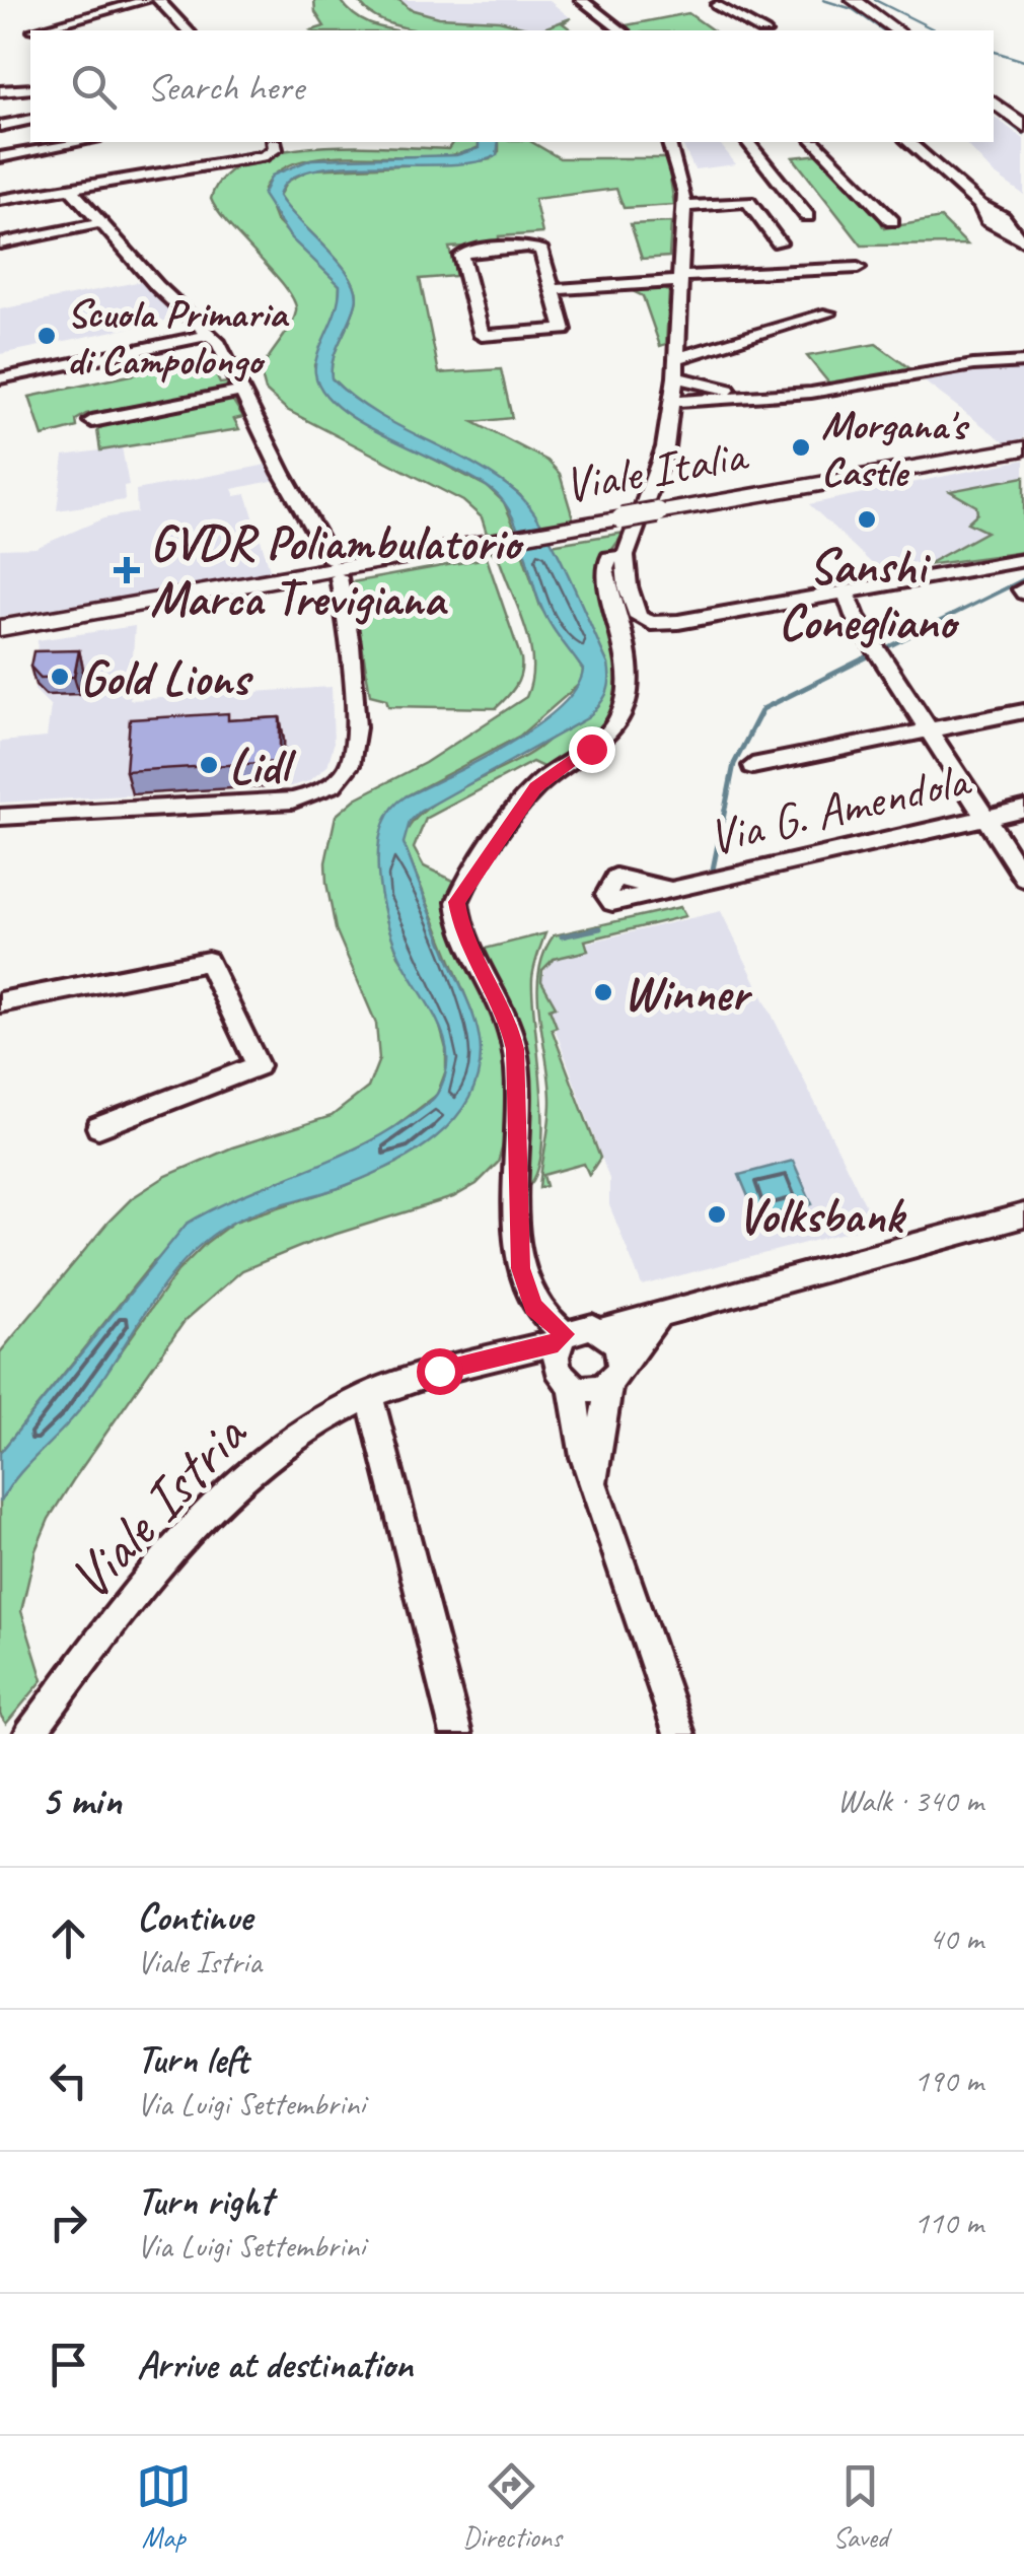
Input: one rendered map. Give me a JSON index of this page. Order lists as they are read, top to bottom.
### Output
{
  "streets": {
    "main road": ["Viale Italia"],
    "street": ["Via G. Amendola", "Viale Istria"]
  },
  "places": {
    "other": [
      "Scuola Primaria di Campolongo",
      "Morgana's Castle",
      "Sanshi Conegliano",
      "Gold Lions",
      "Lidl",
      "Winner",
      "Volksbank"
    ],
    "health": ["GVDR Poliambulatorio Marca Trevigiana"]
  },
  "page": {
    "search": "Search here",
    "heading": ["5 min", "Walk · 340 m"],
    "list": [
      ["Continue", "Viale Istria", "40 m"],
      ["Turn left", "Via Luigi Settembrini", "190 m"],
      ["Turn right", "Via Luigi Settembrini", "110 m"],
      "Arrive at destination"
    ],
    "nav": ["Map", "Directions", "Saved"]
  }
}
